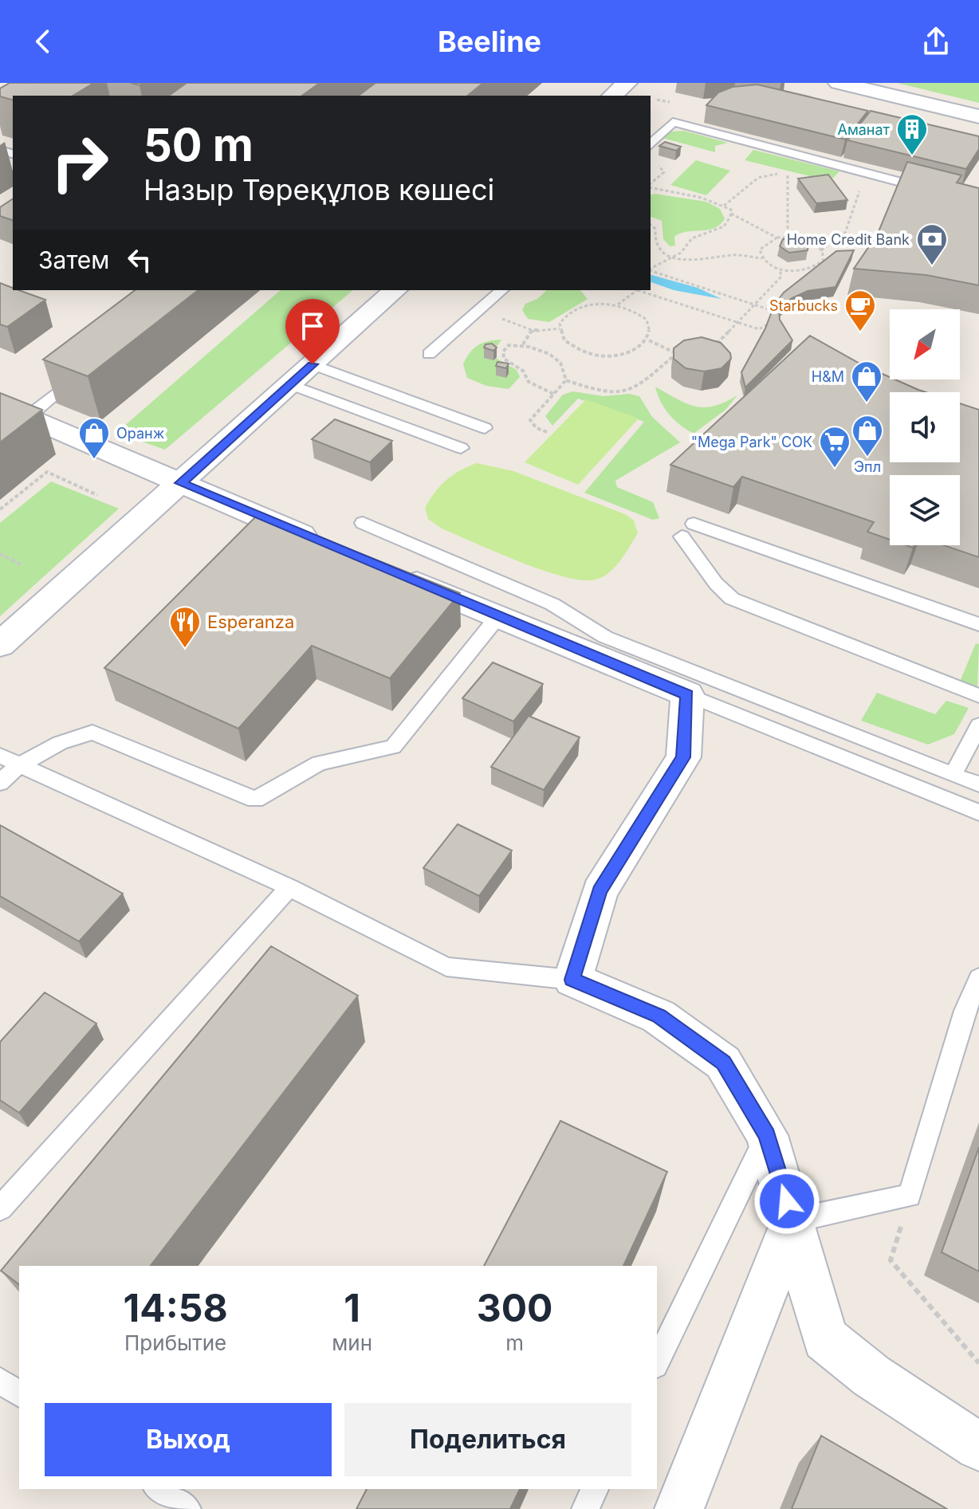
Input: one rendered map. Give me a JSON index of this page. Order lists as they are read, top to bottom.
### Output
{
  "places": {
    "building": ["Аманат"],
    "bank": ["Home Credit Bank"],
    "cafe": ["Starbucks"],
    "shop": ["H&M", "Эпл", "Оранж"],
    "supermarket": ["\"Mega Park\" СОК"],
    "restaurant": ["Esperanza"]
  },
  "north": "bottom left",
  "page": {
    "header": "Beeline",
    "turn": ["50 m", "Назыр Төреқұлов көшесі"],
    "then": "Затем",
    "eta": [
      "14:58",
      "Прибытие",
      "1",
      "мин",
      "300",
      "m"
    ],
    "buttons": ["Выход", "Поделиться"]
  }
}
